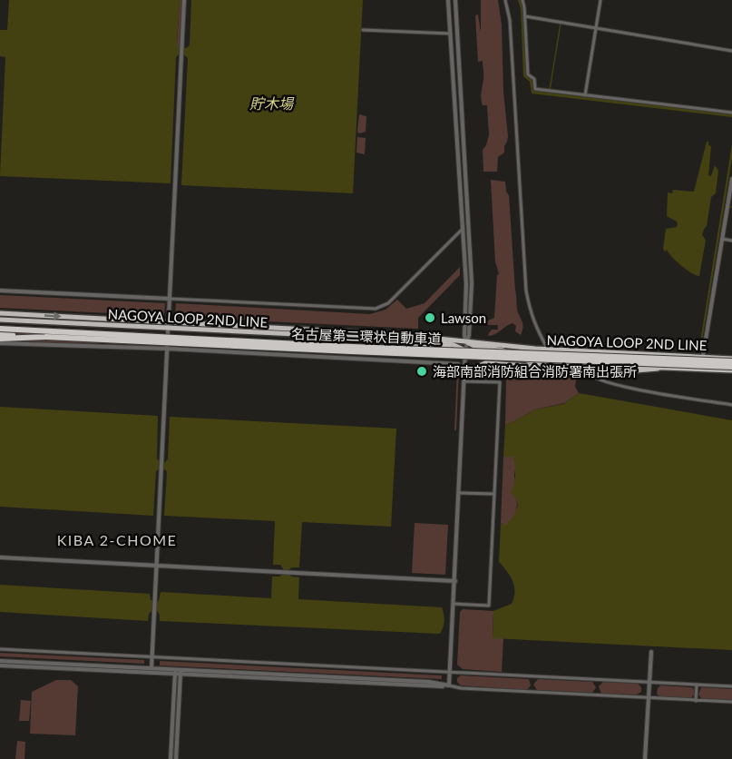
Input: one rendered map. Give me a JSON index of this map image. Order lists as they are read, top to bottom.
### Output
{
  "streets": {
    "highway": ["NAGOYA LOOP 2ND LINE", "名古屋第二環状自動車道"]
  },
  "crossings": [
    ["NAGOYA LOOP 2ND LINE", "名古屋第二環状自動車道"]
  ],
  "districts": ["KIBA 2-CHOME"],
  "water": ["貯木場"],
  "places": ["Lawson", "海部南部消防組合消防署南出張所"]
}
